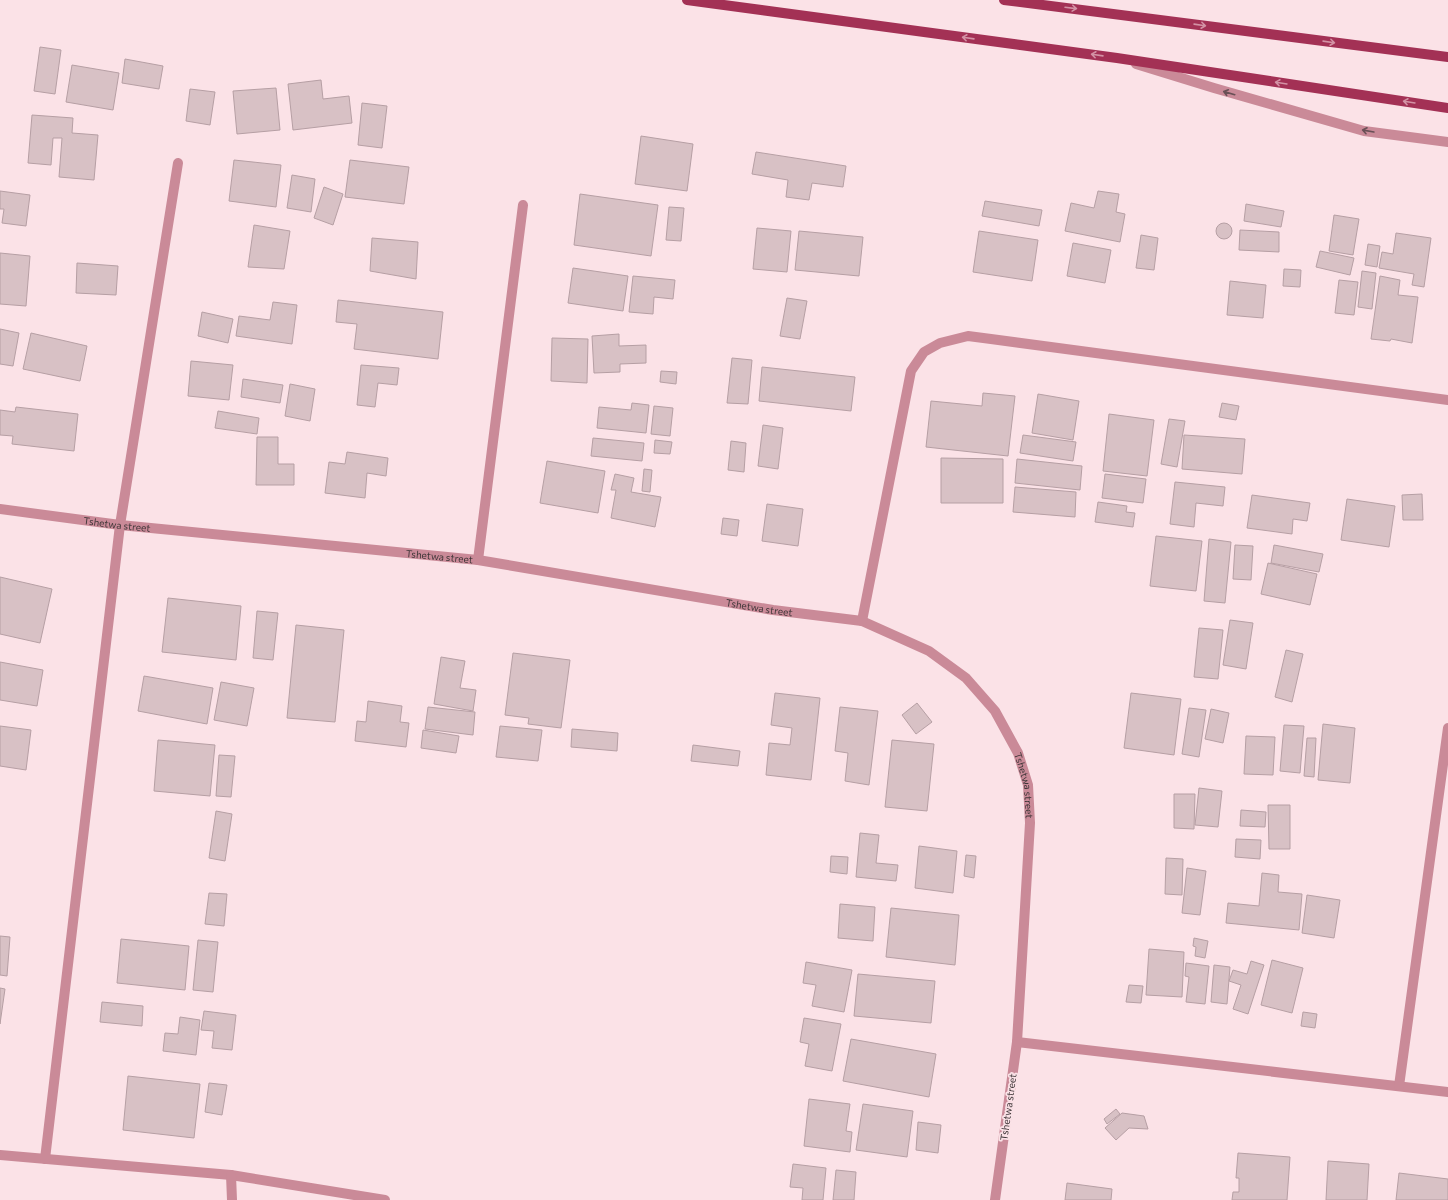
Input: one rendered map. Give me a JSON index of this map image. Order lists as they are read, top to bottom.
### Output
{
  "streets": {
    "street": ["Tshetwa street"]
  }
}
